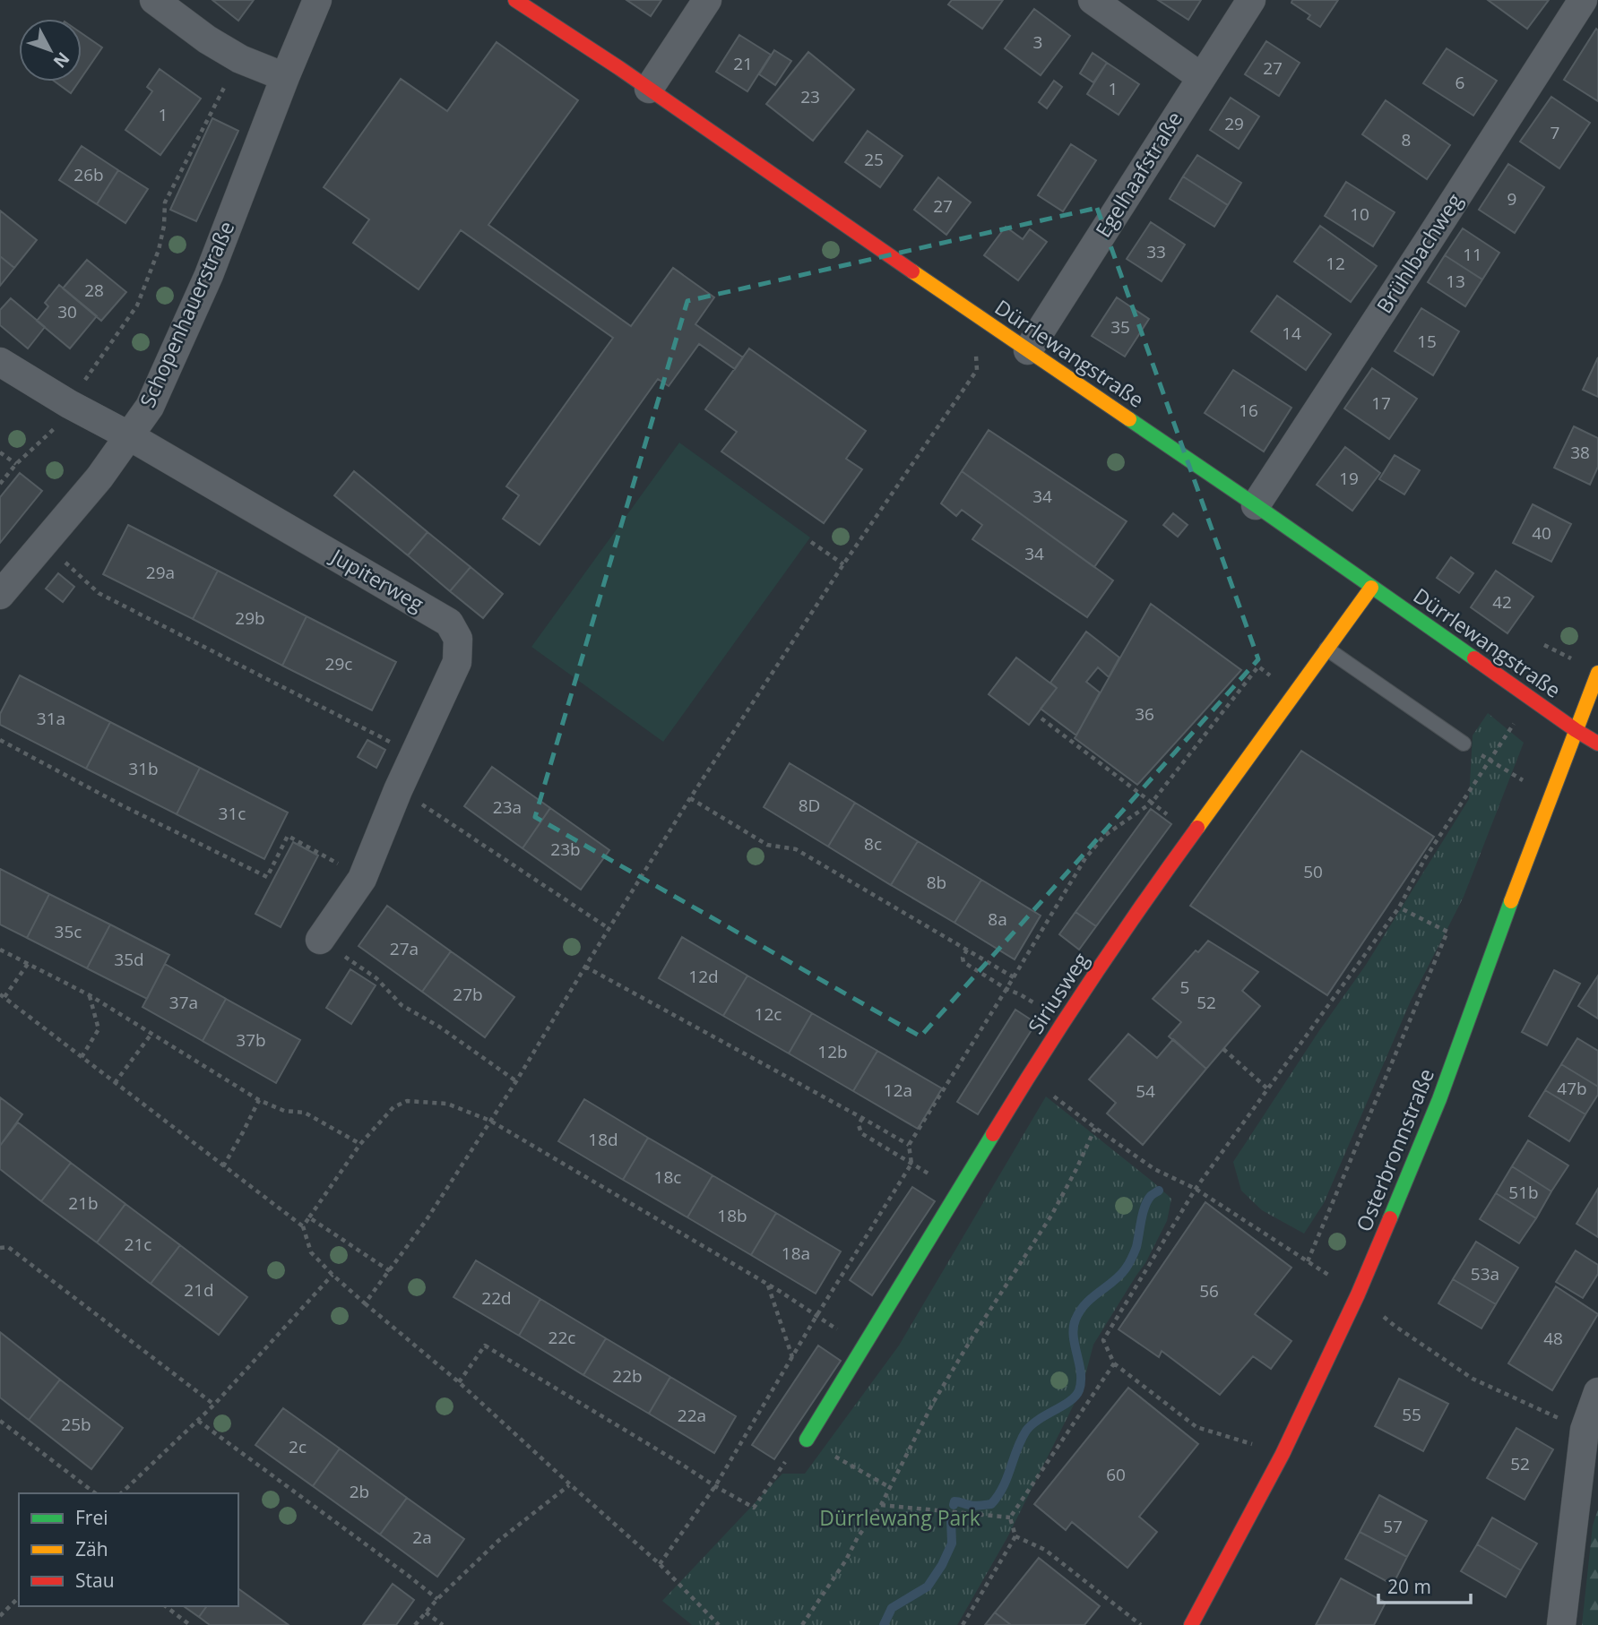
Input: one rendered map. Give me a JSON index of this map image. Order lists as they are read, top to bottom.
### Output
{
  "streets": {
    "street": [
      "Egelhaafstraße",
      "Brühlbachweg",
      "Schopenhauerstraße",
      "Dürrlewangstraße",
      "Jupiterweg",
      "Siriusweg",
      "Osterbronnstraße"
    ]
  },
  "crossings": [
    ["Egelhaafstraße", "Dürrlewangstraße"],
    ["Brühlbachweg", "Dürrlewangstraße"],
    ["Schopenhauerstraße", "Jupiterweg"],
    ["Dürrlewangstraße", "Siriusweg"],
    ["Dürrlewangstraße", "Osterbronnstraße"]
  ],
  "parks": ["Dürrlewang Park"],
  "house_numbers": [
    "3",
    "21",
    "27",
    "6",
    "1",
    "23",
    "1",
    "29",
    "7",
    "8",
    "25",
    "26b",
    "9",
    "27",
    "10",
    "33",
    "11",
    "12",
    "13",
    "28",
    "30",
    "35",
    "14",
    "15",
    "17",
    "16",
    "38",
    "19",
    "34",
    "40",
    "34",
    "29a",
    "42",
    "29b",
    "29c",
    "36",
    "31a",
    "31b",
    "8D",
    "23a",
    "31c",
    "8c",
    "23b",
    "50",
    "8b",
    "8a",
    "35c",
    "27a",
    "35d",
    "12d",
    "5",
    "27b",
    "37a",
    "52",
    "12c",
    "37b",
    "12b",
    "47b",
    "12a",
    "54",
    "18d",
    "18c",
    "51b",
    "21b",
    "18b",
    "21c",
    "18a",
    "53a",
    "21d",
    "56",
    "22d",
    "22c",
    "48",
    "22b",
    "55",
    "22a",
    "25b",
    "2c",
    "52",
    "60",
    "2b",
    "57",
    "2a"
  ],
  "legend": ["Frei", "Zäh", "Stau"],
  "scale_bar": "20 m",
  "north": "bottom right"
}
